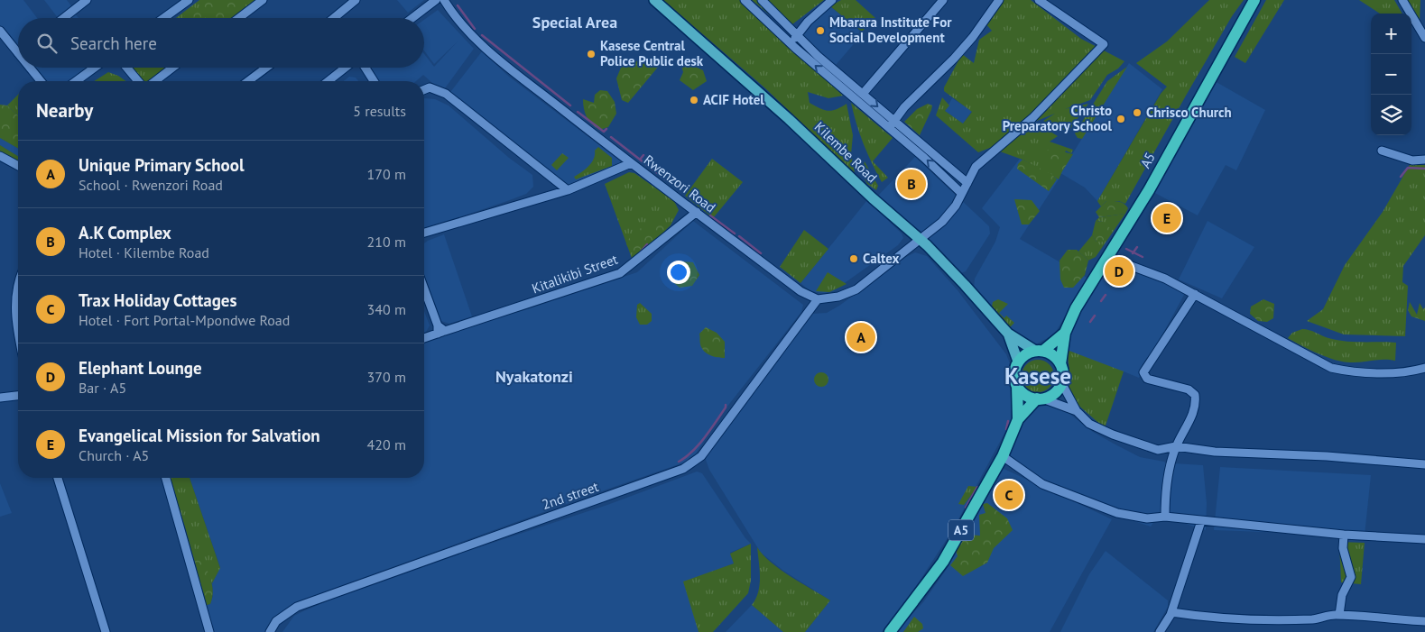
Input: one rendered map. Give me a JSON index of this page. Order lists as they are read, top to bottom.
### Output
{
  "streets": {
    "highway": ["Kilembe Road", "A5"],
    "street": ["Rwenzori Road", "Kitalikibi Street", "2nd street"]
  },
  "crossings": [
    ["Kilembe Road", "A5"],
    ["Rwenzori Road", "Kitalikibi Street"],
    ["Rwenzori Road", "2nd street"]
  ],
  "districts": ["Special Area", "Kasese", "Nyakatonzi"],
  "places": [
    "Mbarara Institute For Social Development",
    "Kasese Central Police Public desk",
    "ACIF Hotel",
    "Chrisco Church",
    "Christo Preparatory School",
    "Caltex"
  ],
  "page": {
    "map_buttons": ["+", "−"],
    "search": "Search here",
    "heading": ["Nearby", "5 results"],
    "list": [
      {
        "mark": "A",
        "name": "Unique Primary School",
        "note": "School · Rwenzori Road",
        "value": "170 m"
      },
      {
        "mark": "B",
        "name": "A.K Complex",
        "note": "Hotel · Kilembe Road",
        "value": "210 m"
      },
      {
        "mark": "C",
        "name": "Trax Holiday Cottages",
        "note": "Hotel · Fort Portal-Mpondwe Road",
        "value": "340 m"
      },
      {
        "mark": "D",
        "name": "Elephant Lounge",
        "note": "Bar · A5",
        "value": "370 m"
      },
      {
        "mark": "E",
        "name": "Evangelical Mission for Salvation",
        "note": "Church · A5",
        "value": "420 m"
      }
    ],
    "pins": [
      "B",
      "E",
      "D",
      "A",
      "C"
    ]
  }
}
